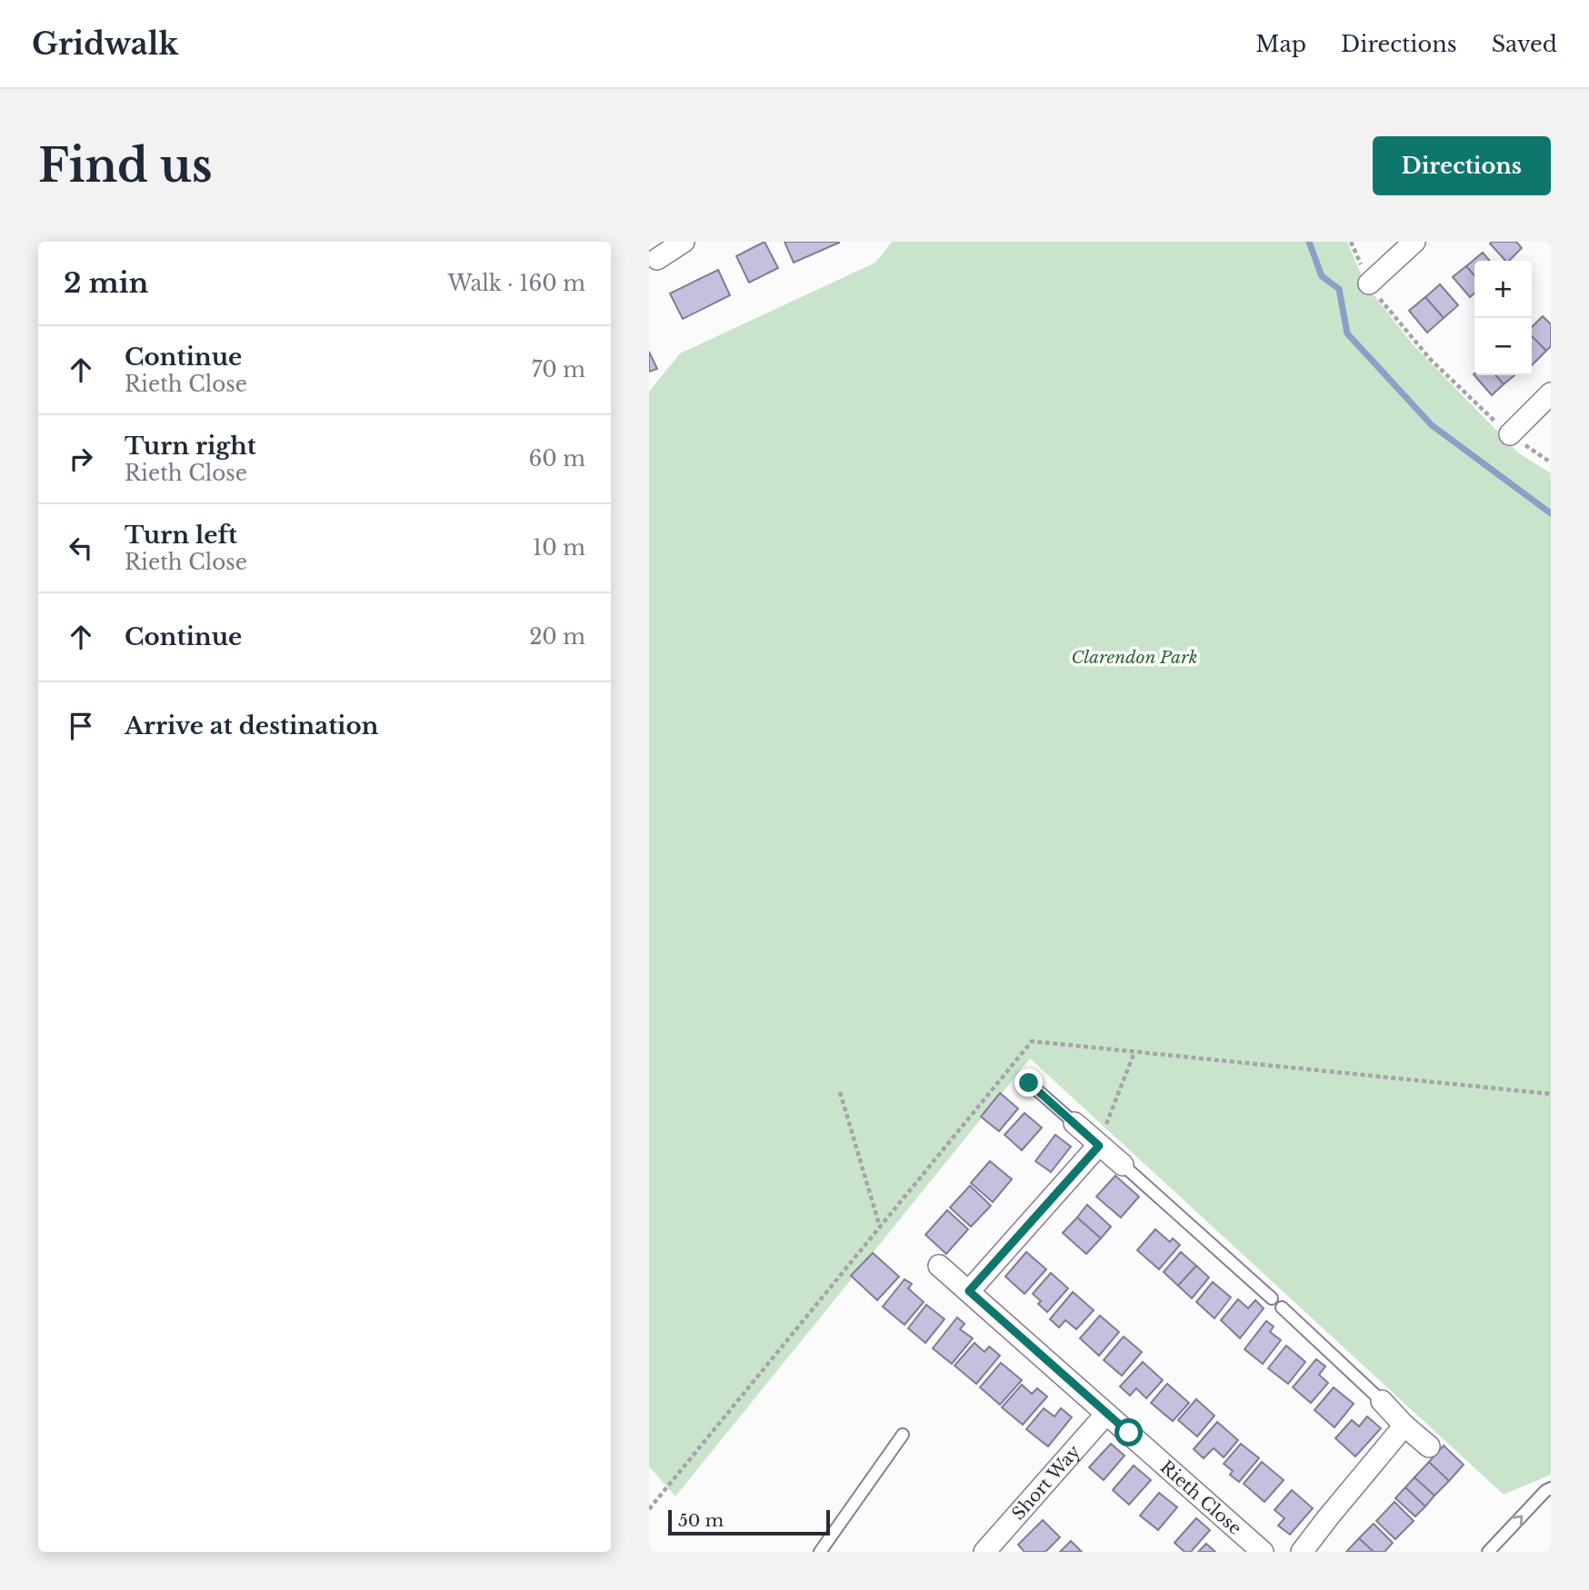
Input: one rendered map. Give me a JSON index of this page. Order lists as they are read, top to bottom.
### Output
{
  "streets": {
    "street": ["Short Way", "Rieth Close"]
  },
  "crossings": [
    ["Short Way", "Rieth Close"]
  ],
  "parks": ["Clarendon Park"],
  "scale_bar": "50 m",
  "page": {
    "header": "Gridwalk",
    "nav": ["Map", "Directions", "Saved"],
    "buttons": "Directions",
    "title": "Find us",
    "heading": ["2 min", "Walk · 160 m"],
    "map_buttons": ["+", "−"],
    "list": [
      ["Continue", "Rieth Close", "70 m"],
      ["Turn right", "Rieth Close", "60 m"],
      ["Turn left", "Rieth Close", "10 m"],
      ["Continue", "20 m"],
      "Arrive at destination"
    ],
    "scale": "50 m"
  }
}
